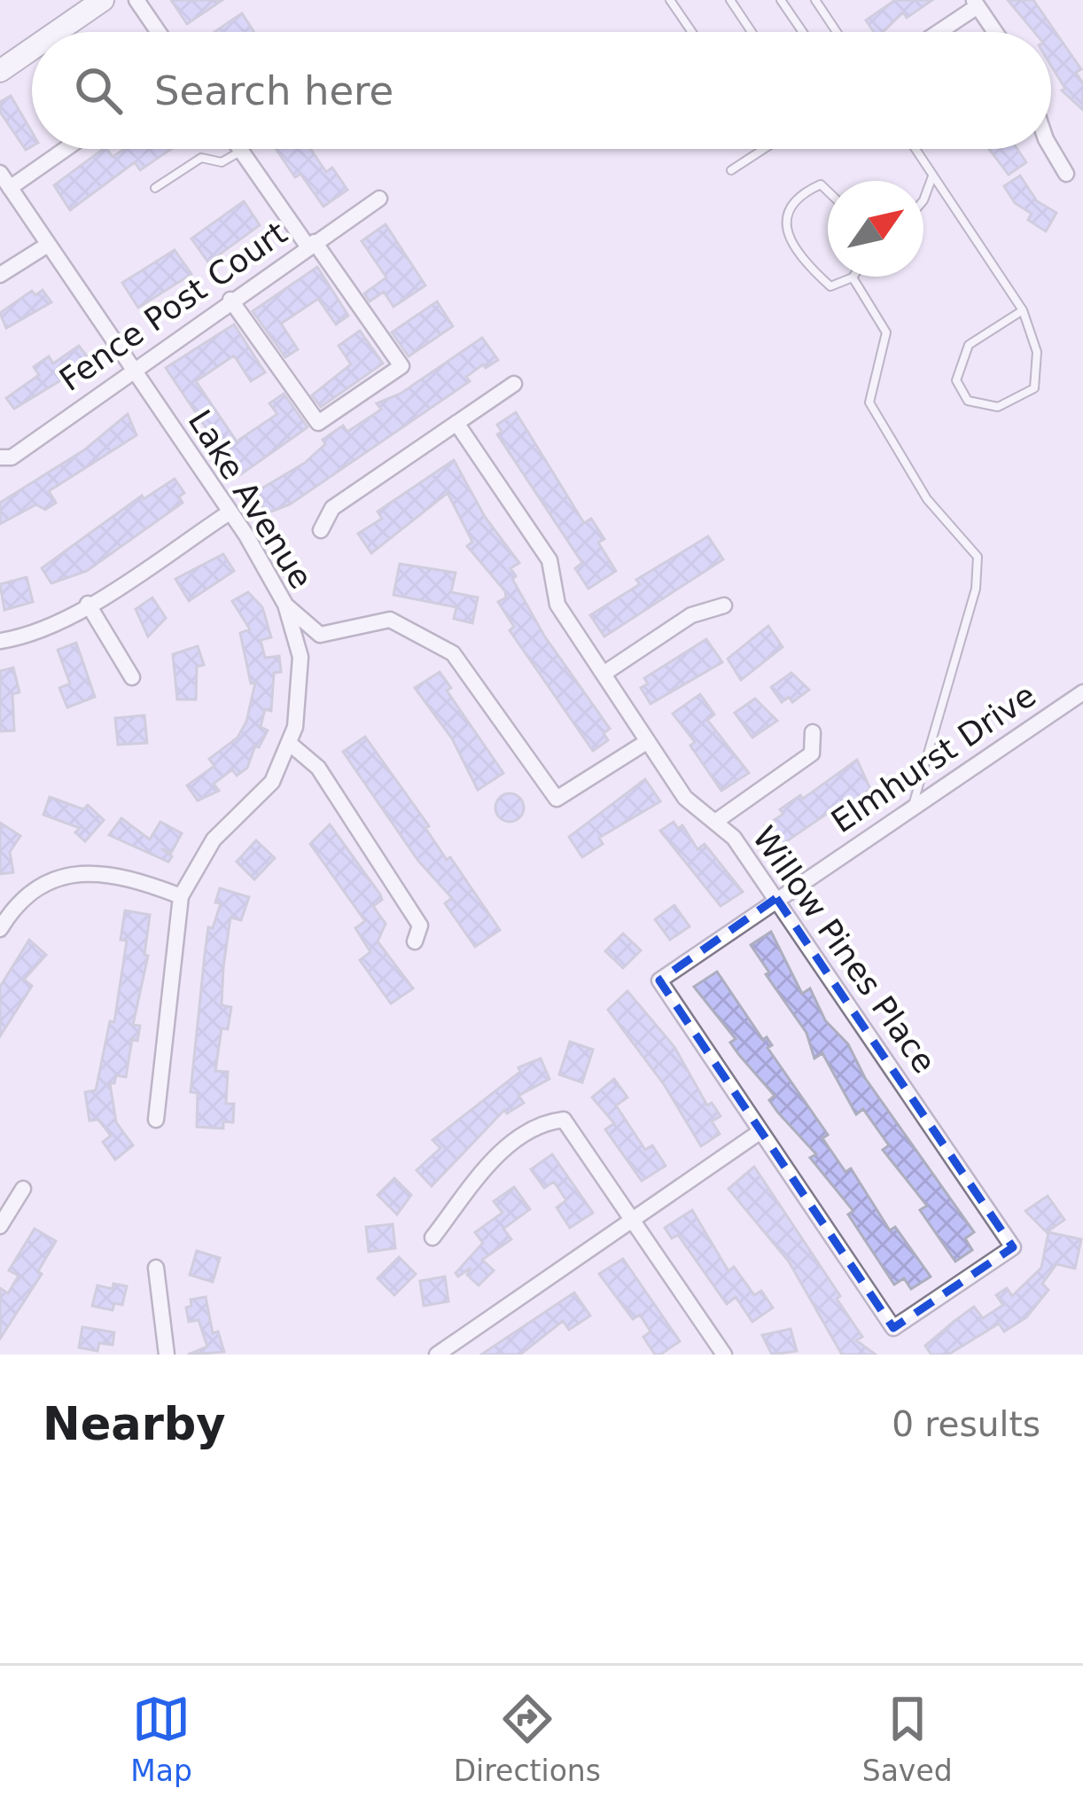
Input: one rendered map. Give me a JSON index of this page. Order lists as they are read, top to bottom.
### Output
{
  "streets": {
    "street": [
      "Fence Post Court",
      "Lake Avenue",
      "Elmhurst Drive",
      "Willow Pines Place"
    ]
  },
  "crossings": [
    ["Fence Post Court", "Lake Avenue"],
    ["Elmhurst Drive", "Willow Pines Place"]
  ],
  "north": "top right",
  "page": {
    "search": "Search here",
    "heading": ["Nearby", "0 results"],
    "nav": ["Map", "Directions", "Saved"]
  }
}
